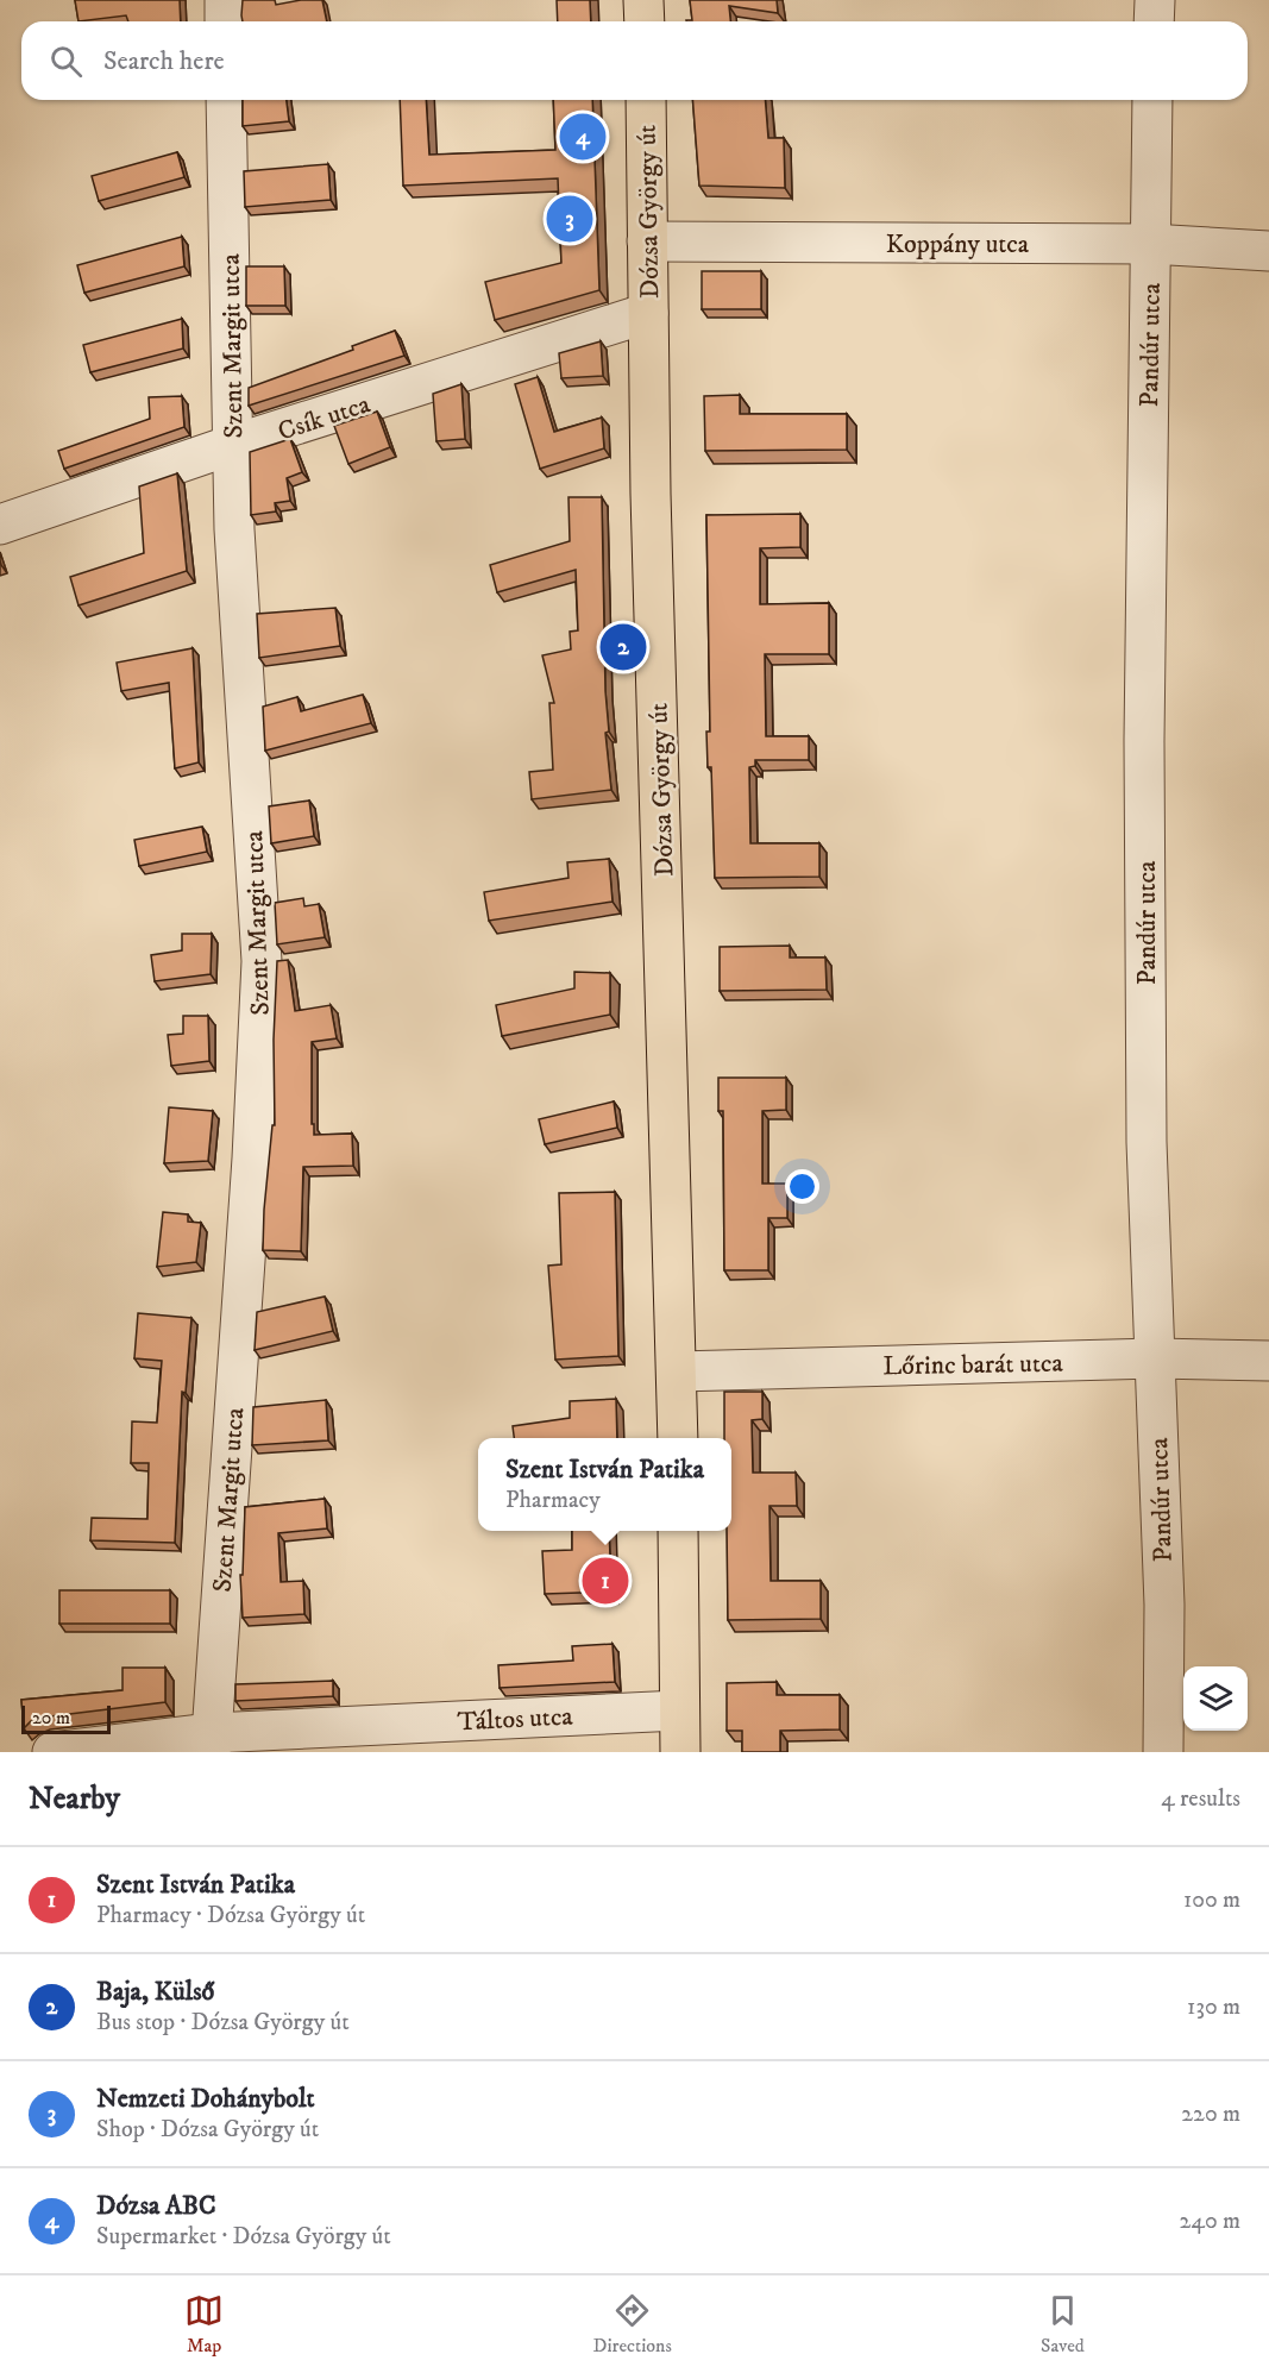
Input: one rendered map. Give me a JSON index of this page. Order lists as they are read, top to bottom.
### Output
{
  "streets": {
    "main road": ["Dózsa György út"],
    "street": [
      "Koppány utca",
      "Pandúr utca",
      "Szent Margit utca",
      "Csík utca",
      "Lőrinc barát utca",
      "Táltos utca"
    ]
  },
  "crossings": [
    ["Dózsa György út", "Koppány utca"],
    ["Dózsa György út", "Csík utca"],
    ["Dózsa György út", "Lőrinc barát utca"],
    ["Koppány utca", "Pandúr utca"],
    ["Pandúr utca", "Lőrinc barát utca"],
    ["Szent Margit utca", "Csík utca"],
    ["Szent Margit utca", "Táltos utca"]
  ],
  "scale_bar": "20 m",
  "page": {
    "search": "Search here",
    "pins": [
      "4",
      "3",
      "2",
      "1"
    ],
    "popup": ["Szent István Patika", "Pharmacy"],
    "scale": "20 m",
    "heading": ["Nearby", "4 results"],
    "list": [
      {
        "mark": "1",
        "name": "Szent István Patika",
        "note": "Pharmacy · Dózsa György út",
        "value": "100 m"
      },
      {
        "mark": "2",
        "name": "Baja, Külső",
        "note": "Bus stop · Dózsa György út",
        "value": "130 m"
      },
      {
        "mark": "3",
        "name": "Nemzeti Dohánybolt",
        "note": "Shop · Dózsa György út",
        "value": "220 m"
      },
      {
        "mark": "4",
        "name": "Dózsa ABC",
        "note": "Supermarket · Dózsa György út",
        "value": "240 m"
      }
    ],
    "nav": ["Map", "Directions", "Saved"]
  }
}
